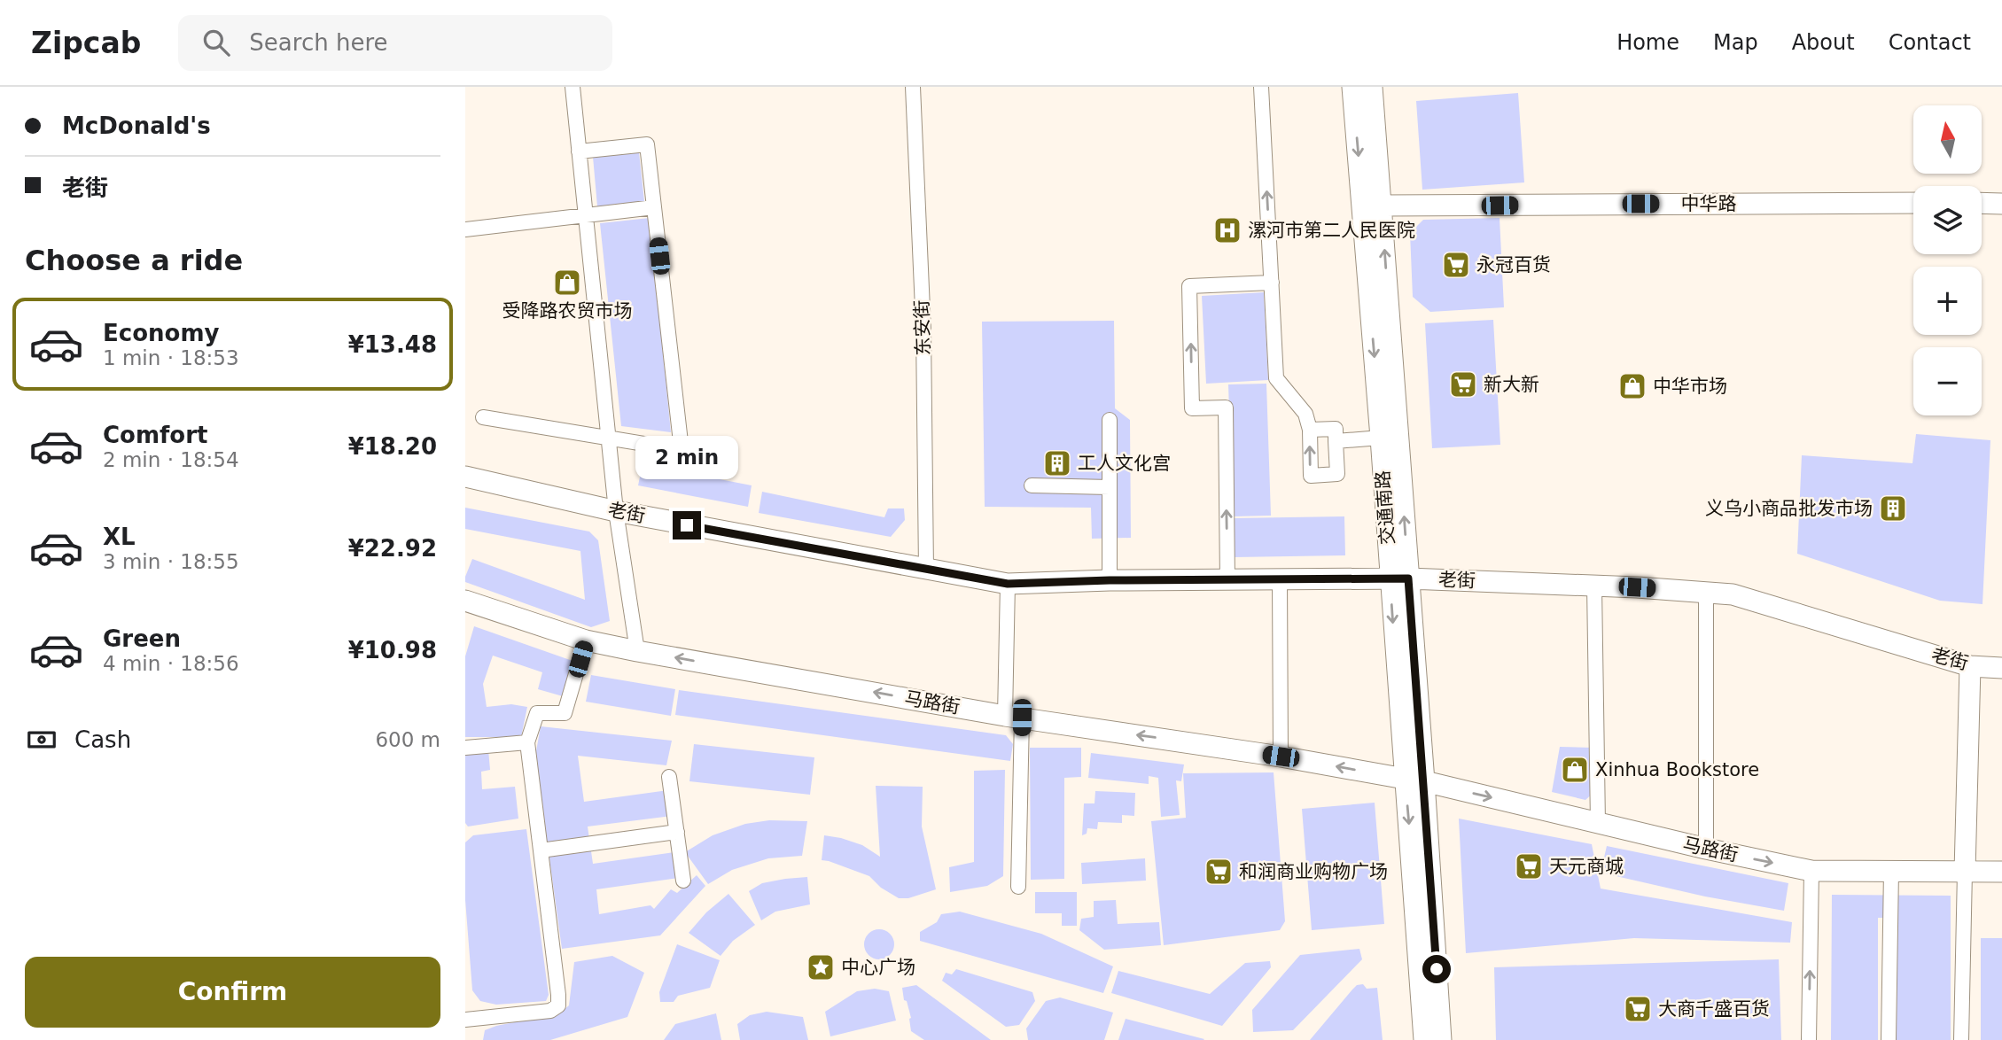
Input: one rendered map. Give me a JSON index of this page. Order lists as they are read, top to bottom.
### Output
{
  "streets": {
    "street": [
      "中华路",
      "东安街",
      "交通南路",
      "老街",
      "马路街"
    ]
  },
  "crossings": [
    ["中华路", "交通南路"],
    ["东安街", "老街"],
    ["交通南路", "老街"],
    ["交通南路", "马路街"]
  ],
  "places": {
    "hospital": ["漯河市第二人民医院"],
    "supermarket": [
      "永冠百货",
      "新大新",
      "天元商城",
      "和润商业购物广场",
      "大商千盛百货"
    ],
    "shop": ["受降路农贸市场", "中华市场", "Xinhua Bookstore"],
    "building": ["工人文化宫", "义乌小商品批发市场"],
    "place": ["中心广场"]
  },
  "north": "top",
  "page": {
    "header": "Zipcab",
    "search": "Search here",
    "nav": [
      "Home",
      "Map",
      "About",
      "Contact"
    ],
    "banner": ["McDonald's", "老街"],
    "map_buttons": ["+", "−"],
    "heading": "Choose a ride",
    "list": [
      {
        "name": "Economy",
        "note": "1 min · 18:53",
        "value": "¥13.48"
      },
      {
        "name": "Comfort",
        "note": "2 min · 18:54",
        "value": "¥18.20"
      },
      {
        "name": "XL",
        "note": "3 min · 18:55",
        "value": "¥22.92"
      },
      {
        "name": "Green",
        "note": "4 min · 18:56",
        "value": "¥10.98"
      }
    ],
    "bubble": "2 min",
    "pay": ["Cash", "600 m"],
    "buttons": "Confirm"
  }
}
